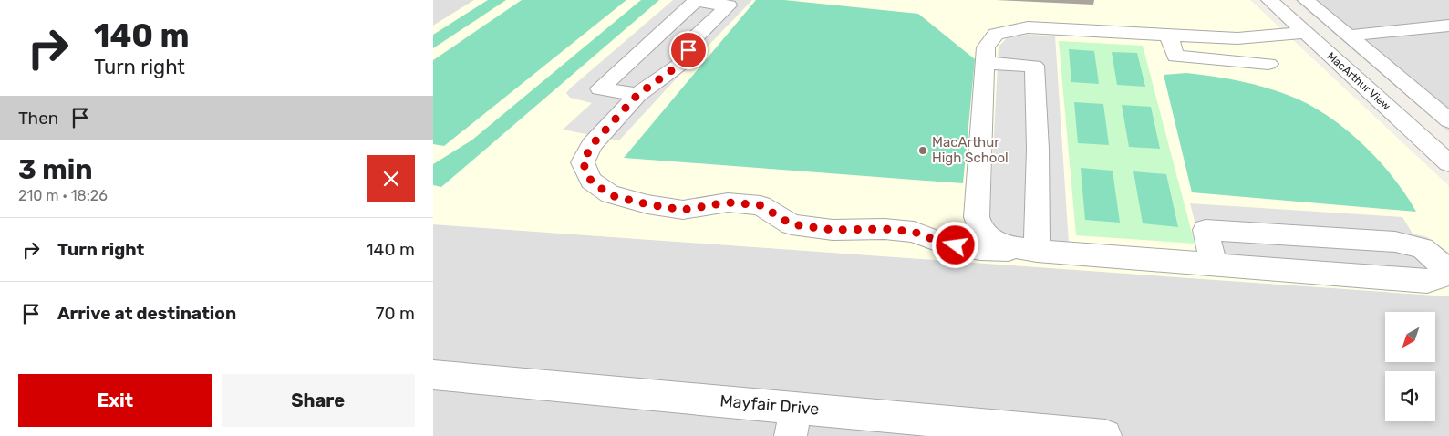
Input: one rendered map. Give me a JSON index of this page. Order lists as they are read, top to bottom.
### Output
{
  "streets": {
    "street": ["MacArthur View", "Mayfair Drive"]
  },
  "places": ["MacArthur High School"],
  "north": "bottom left",
  "page": {
    "turn": ["140 m", "Turn right"],
    "then": "Then",
    "heading": ["3 min", "210 m · 18:26"],
    "list": [
      {
        "name": "Turn right",
        "value": "140 m"
      },
      {
        "name": "Arrive at destination",
        "value": "70 m"
      }
    ],
    "buttons": ["Exit", "Share"]
  }
}
